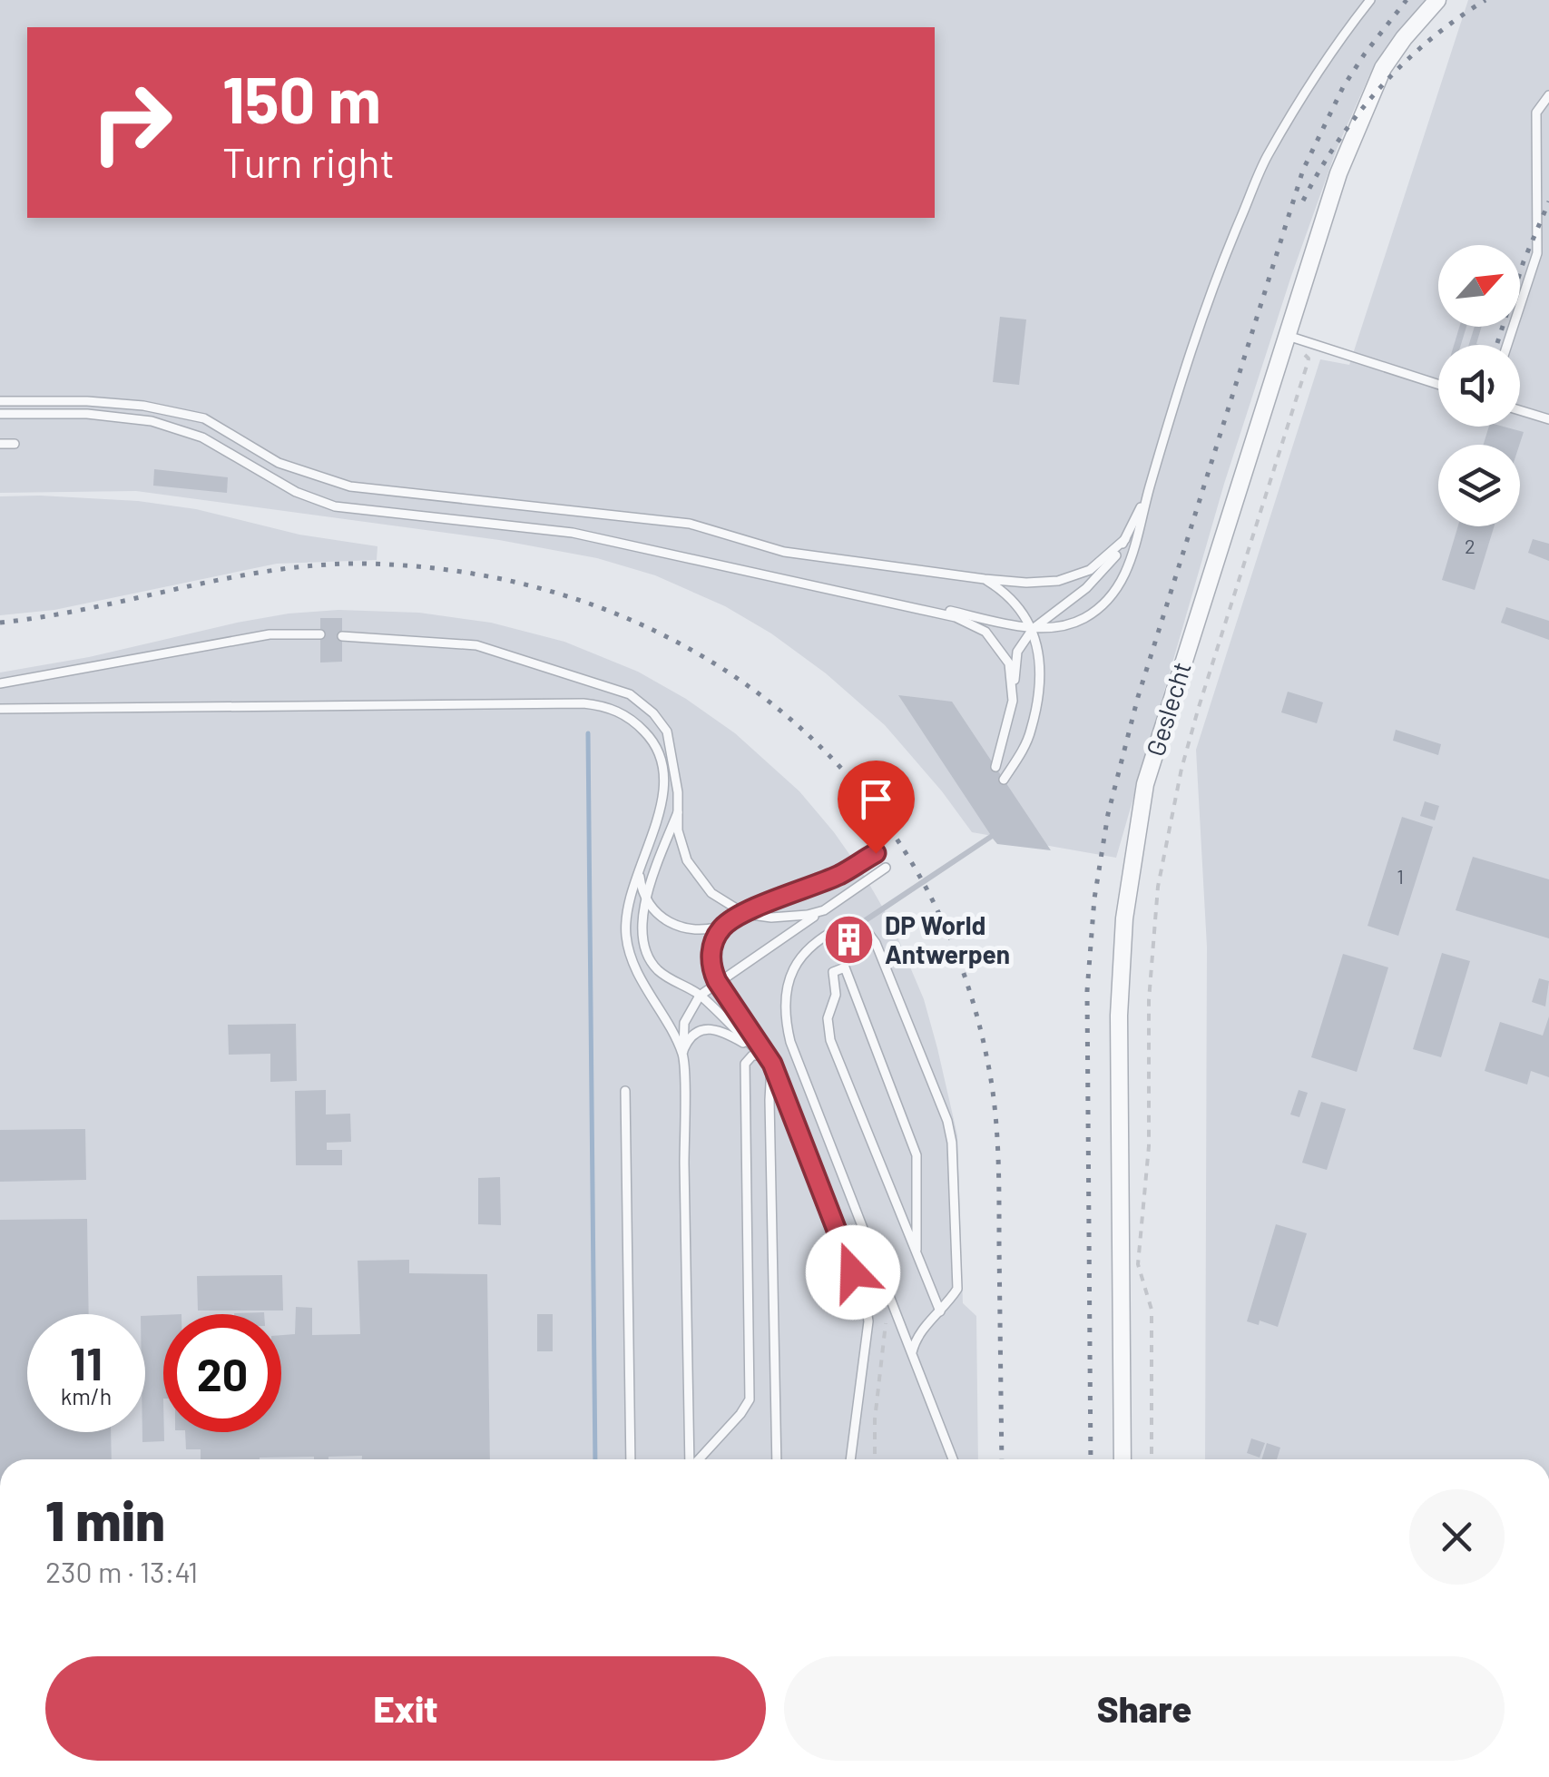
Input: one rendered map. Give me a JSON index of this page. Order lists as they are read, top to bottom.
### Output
{
  "streets": {
    "street": ["Geslecht"]
  },
  "places": {
    "building": ["DP World Antwerpen"]
  },
  "house_numbers": ["2", "1"],
  "north": "top right",
  "page": {
    "turn": ["150 m", "Turn right"],
    "speed": "11 km/h",
    "limit": "20",
    "heading": ["1 min", "230 m · 13:41"],
    "buttons": ["Exit", "Share"]
  }
}
